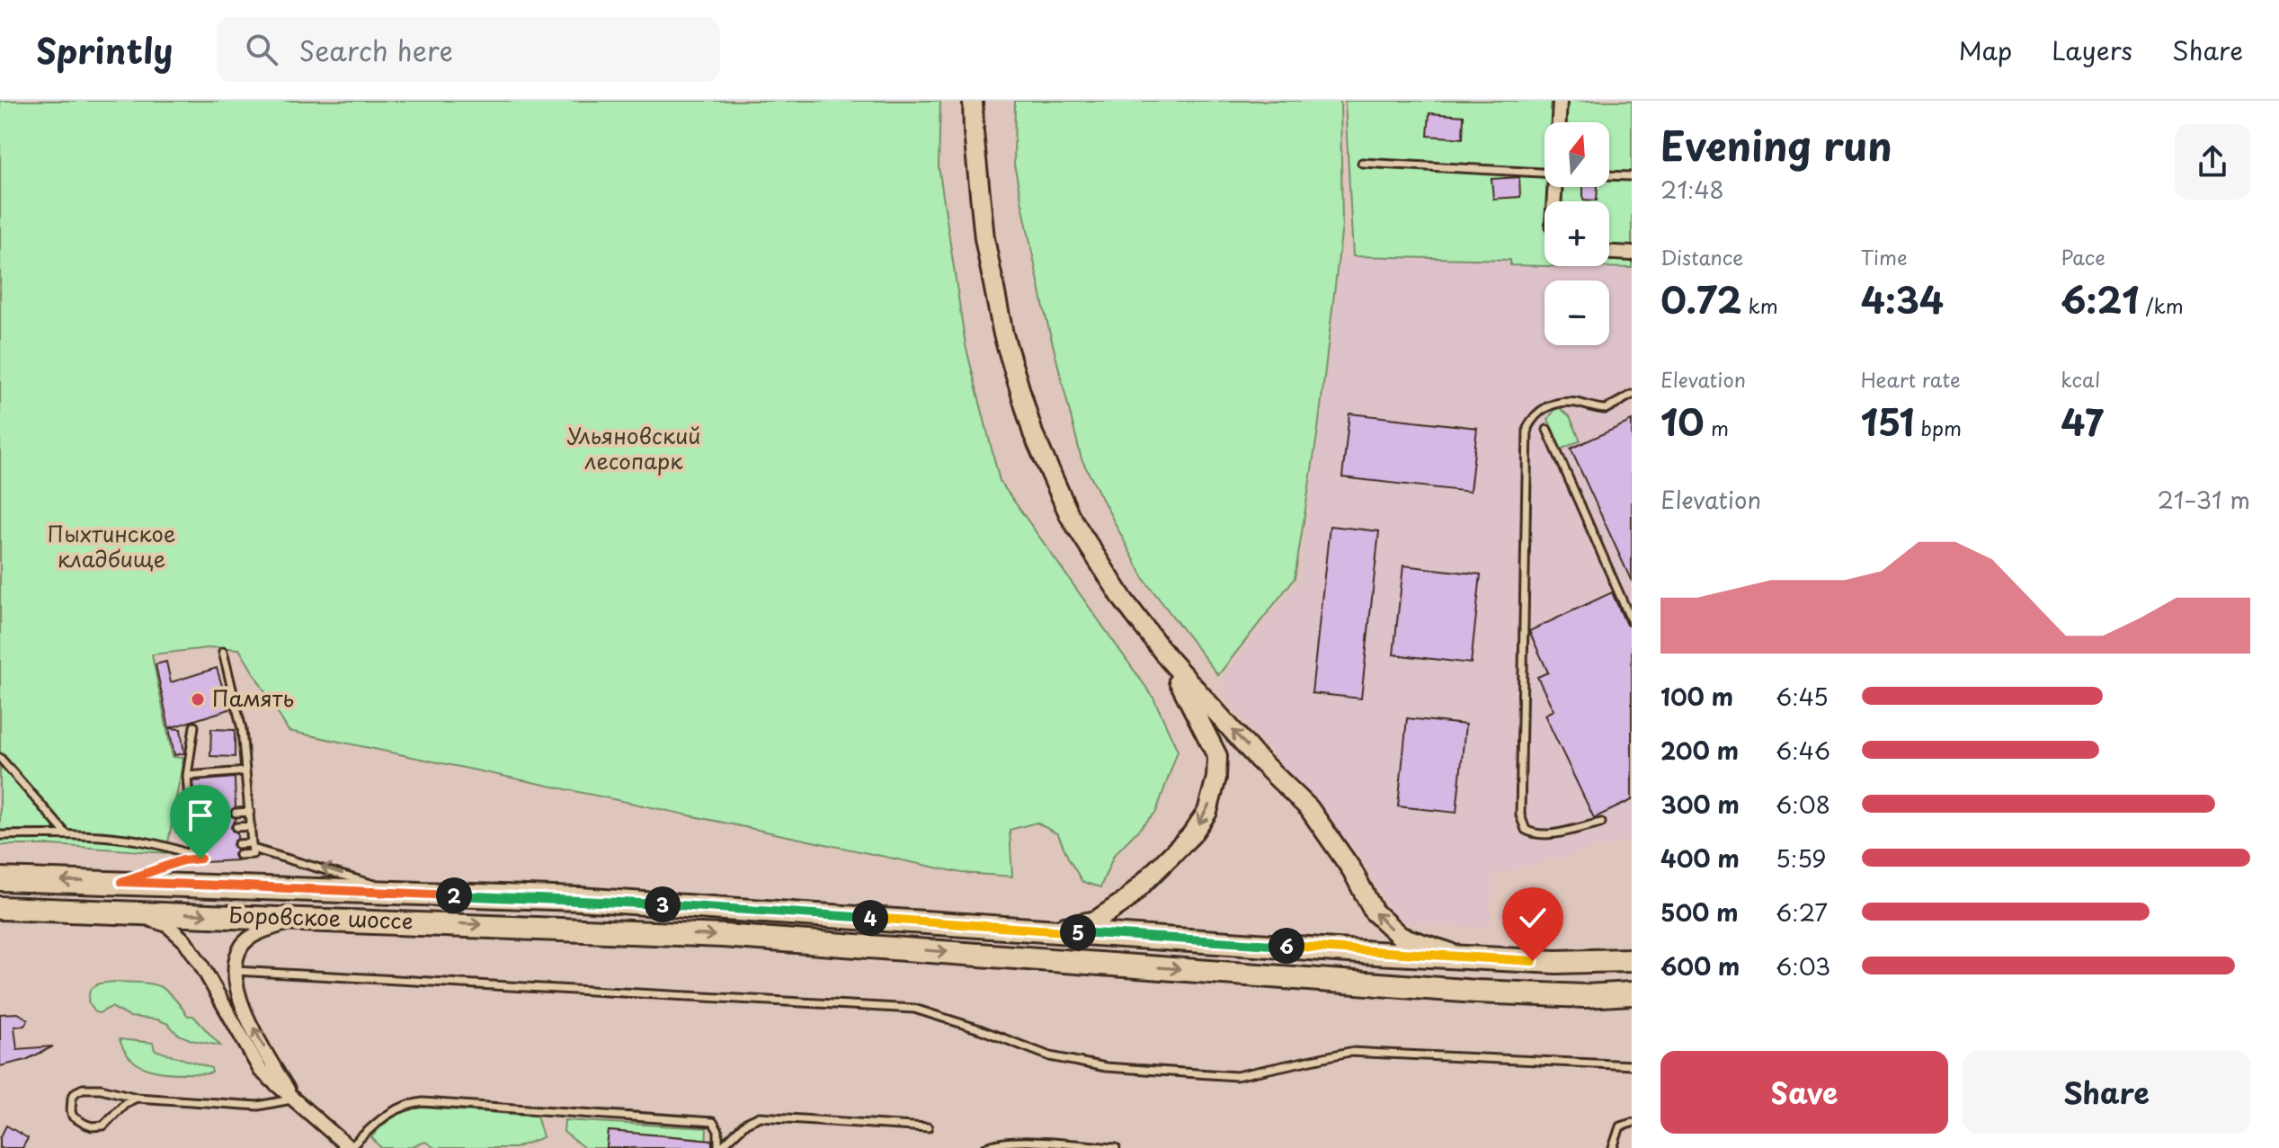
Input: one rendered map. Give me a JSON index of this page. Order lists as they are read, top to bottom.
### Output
{
  "streets": {
    "main road": ["Боровское шоссе"]
  },
  "parks": ["Ульяновский лесопарк", "Пыхтинское кладбище"],
  "places": ["Память"],
  "north": "top",
  "page": {
    "header": "Sprintly",
    "search": "Search here",
    "nav": ["Map", "Layers", "Share"],
    "heading": ["Evening run", "21:48"],
    "map_buttons": ["+", "−"],
    "stats": [
      ["Distance", "0.72 km"],
      ["Time", "4:34"],
      ["Pace", "6:21 /km"],
      ["Elevation", "10 m"],
      ["Heart rate", "151 bpm"],
      ["kcal", "47"]
    ],
    "chart": ["Elevation", "21–31 m"],
    "list": [
      {
        "name": "100 m",
        "note": "6:45"
      },
      {
        "name": "200 m",
        "note": "6:46"
      },
      {
        "name": "300 m",
        "note": "6:08"
      },
      {
        "name": "400 m",
        "note": "5:59"
      },
      {
        "name": "500 m",
        "note": "6:27"
      },
      {
        "name": "600 m",
        "note": "6:03"
      }
    ],
    "pins": [
      "2",
      "3",
      "4",
      "5",
      "6"
    ],
    "buttons": ["Save", "Share"]
  }
}
